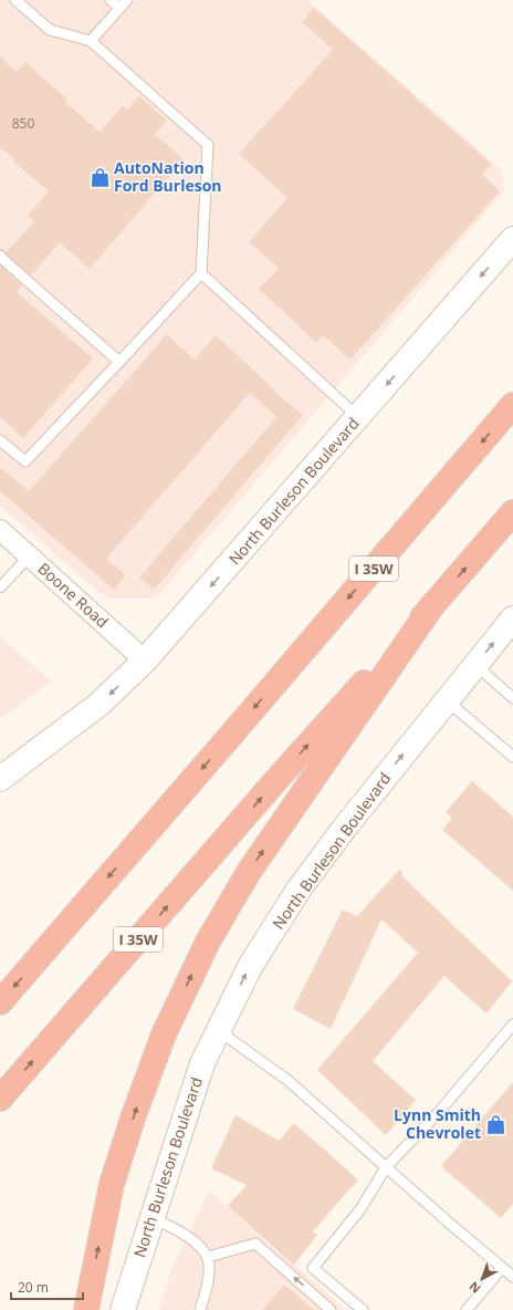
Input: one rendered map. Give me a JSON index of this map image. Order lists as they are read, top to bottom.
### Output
{
  "streets": {
    "highway": ["I 35W"],
    "main road": ["North Burleson Boulevard"],
    "street": ["Boone Road"]
  },
  "crossings": [
    ["North Burleson Boulevard", "Boone Road"]
  ],
  "places": {
    "shop": ["AutoNation Ford Burleson", "Lynn Smith Chevrolet"]
  },
  "house_numbers": ["850"],
  "scale_bar": "20 m",
  "north": "bottom left"
}
